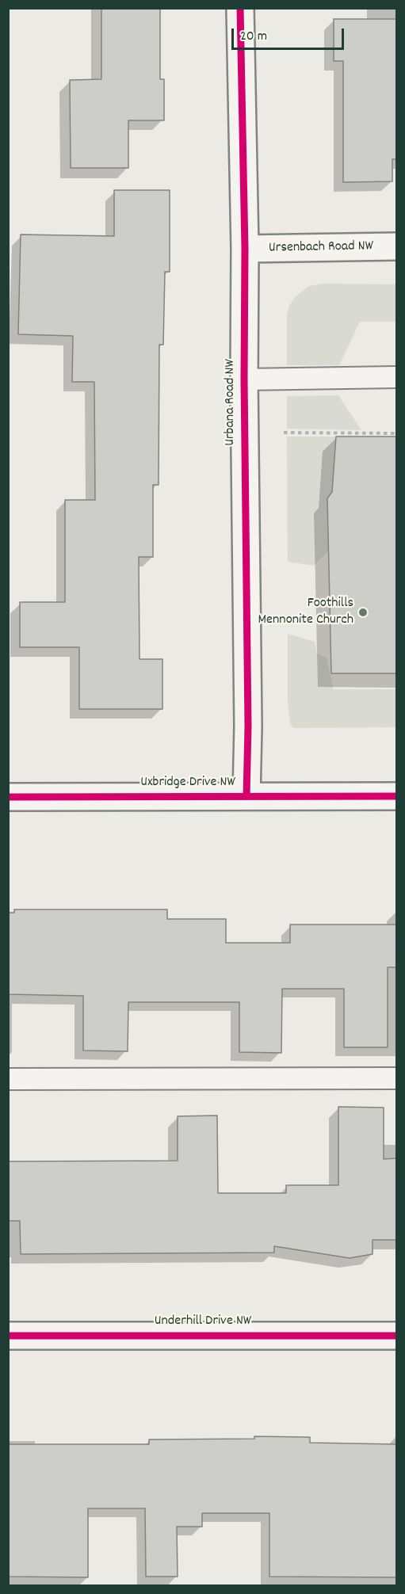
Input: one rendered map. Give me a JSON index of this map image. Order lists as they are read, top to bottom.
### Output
{
  "streets": {
    "street": [
      "Ursenbach Road NW",
      "Urbana Road NW",
      "Uxbridge Drive NW",
      "Underhill Drive NW"
    ]
  },
  "crossings": [
    ["Ursenbach Road NW", "Urbana Road NW"],
    ["Urbana Road NW", "Uxbridge Drive NW"]
  ],
  "places": ["Foothills Mennonite Church"],
  "scale_bar": "20 m"
}
